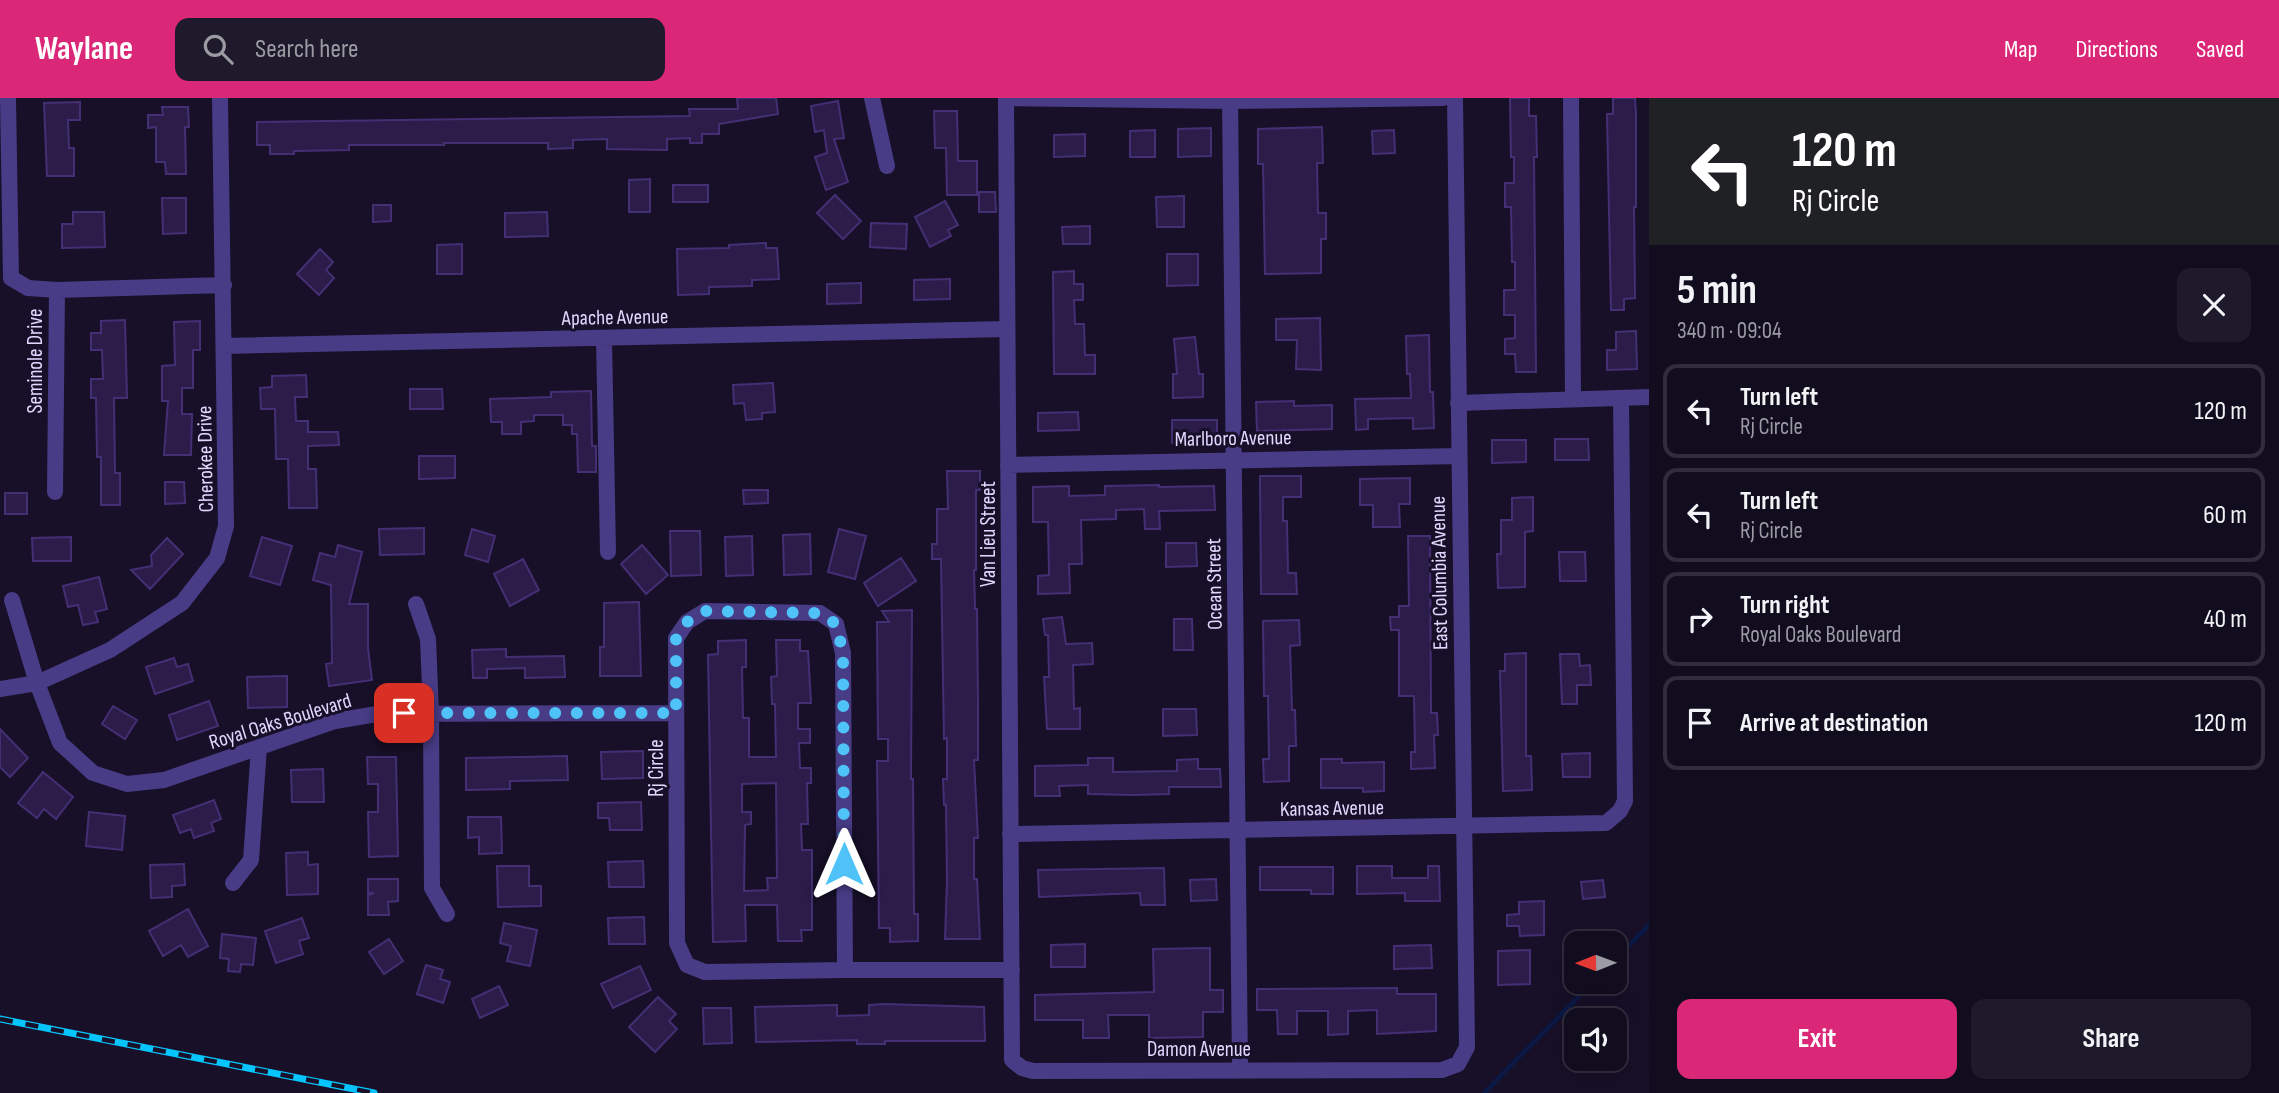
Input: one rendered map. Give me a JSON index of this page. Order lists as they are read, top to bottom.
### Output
{
  "streets": {
    "street": [
      "Apache Avenue",
      "Seminole Drive",
      "Marlboro Avenue",
      "Cherokee Drive",
      "Van Lieu Street",
      "East Columbia Avenue",
      "Ocean Street",
      "Royal Oaks Boulevard",
      "Rj Circle",
      "Kansas Avenue",
      "Damon Avenue"
    ]
  },
  "crossings": [
    ["Apache Avenue", "Cherokee Drive"],
    ["Apache Avenue", "Van Lieu Street"],
    ["Marlboro Avenue", "Van Lieu Street"],
    ["Marlboro Avenue", "East Columbia Avenue"],
    ["Marlboro Avenue", "Ocean Street"],
    ["Cherokee Drive", "Royal Oaks Boulevard"],
    ["Van Lieu Street", "Rj Circle"],
    ["Van Lieu Street", "Kansas Avenue"],
    ["Van Lieu Street", "Damon Avenue"],
    ["East Columbia Avenue", "Kansas Avenue"],
    ["East Columbia Avenue", "Damon Avenue"],
    ["Ocean Street", "Kansas Avenue"],
    ["Ocean Street", "Damon Avenue"],
    ["Royal Oaks Boulevard", "Rj Circle"],
    ["Rj Circle", "Damon Avenue"]
  ],
  "north": "left",
  "page": {
    "header": "Waylane",
    "search": "Search here",
    "nav": ["Map", "Directions", "Saved"],
    "turn": ["120 m", "Rj Circle"],
    "heading": ["5 min", "340 m · 09:04"],
    "list": [
      {
        "name": "Turn left",
        "note": "Rj Circle",
        "value": "120 m"
      },
      {
        "name": "Turn left",
        "note": "Rj Circle",
        "value": "60 m"
      },
      {
        "name": "Turn right",
        "note": "Royal Oaks Boulevard",
        "value": "40 m"
      },
      {
        "name": "Arrive at destination",
        "value": "120 m"
      }
    ],
    "buttons": ["Exit", "Share"]
  }
}
